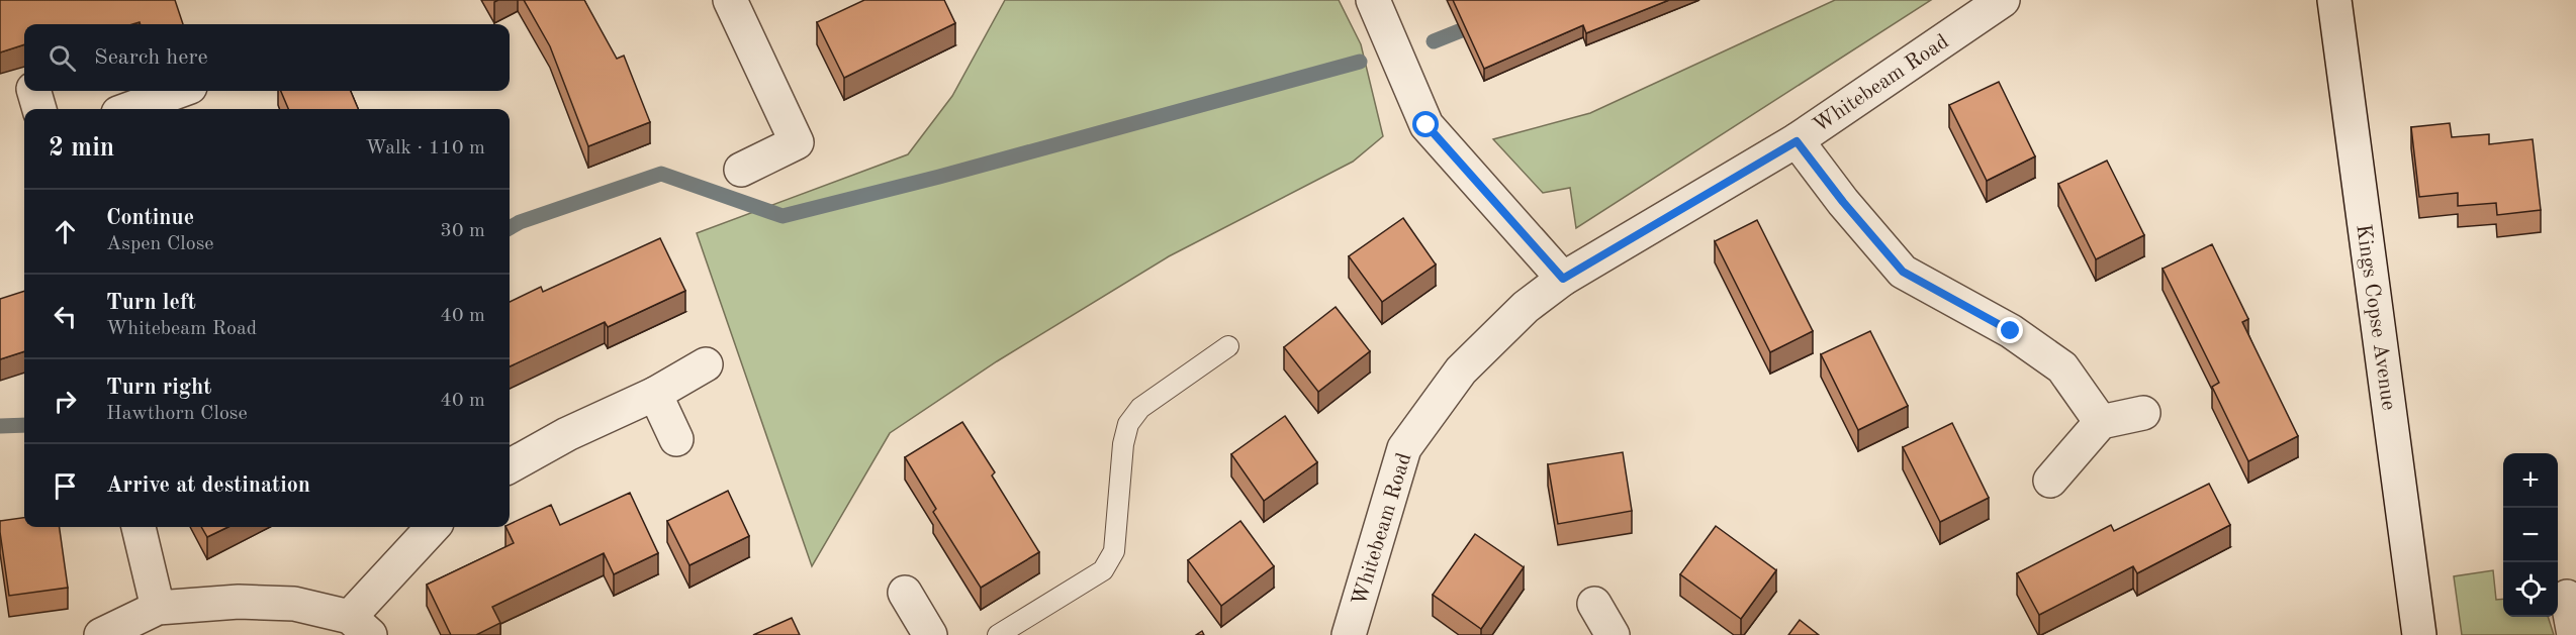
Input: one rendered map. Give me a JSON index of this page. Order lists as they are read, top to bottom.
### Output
{
  "streets": {
    "street": ["Whitebeam Road", "Kings Copse Avenue"]
  },
  "page": {
    "search": "Search here",
    "heading": ["2 min", "Walk · 110 m"],
    "list": [
      ["Continue", "Aspen Close", "30 m"],
      ["Turn left", "Whitebeam Road", "40 m"],
      ["Turn right", "Hawthorn Close", "40 m"],
      "Arrive at destination"
    ],
    "map_buttons": ["+", "−"]
  }
}
